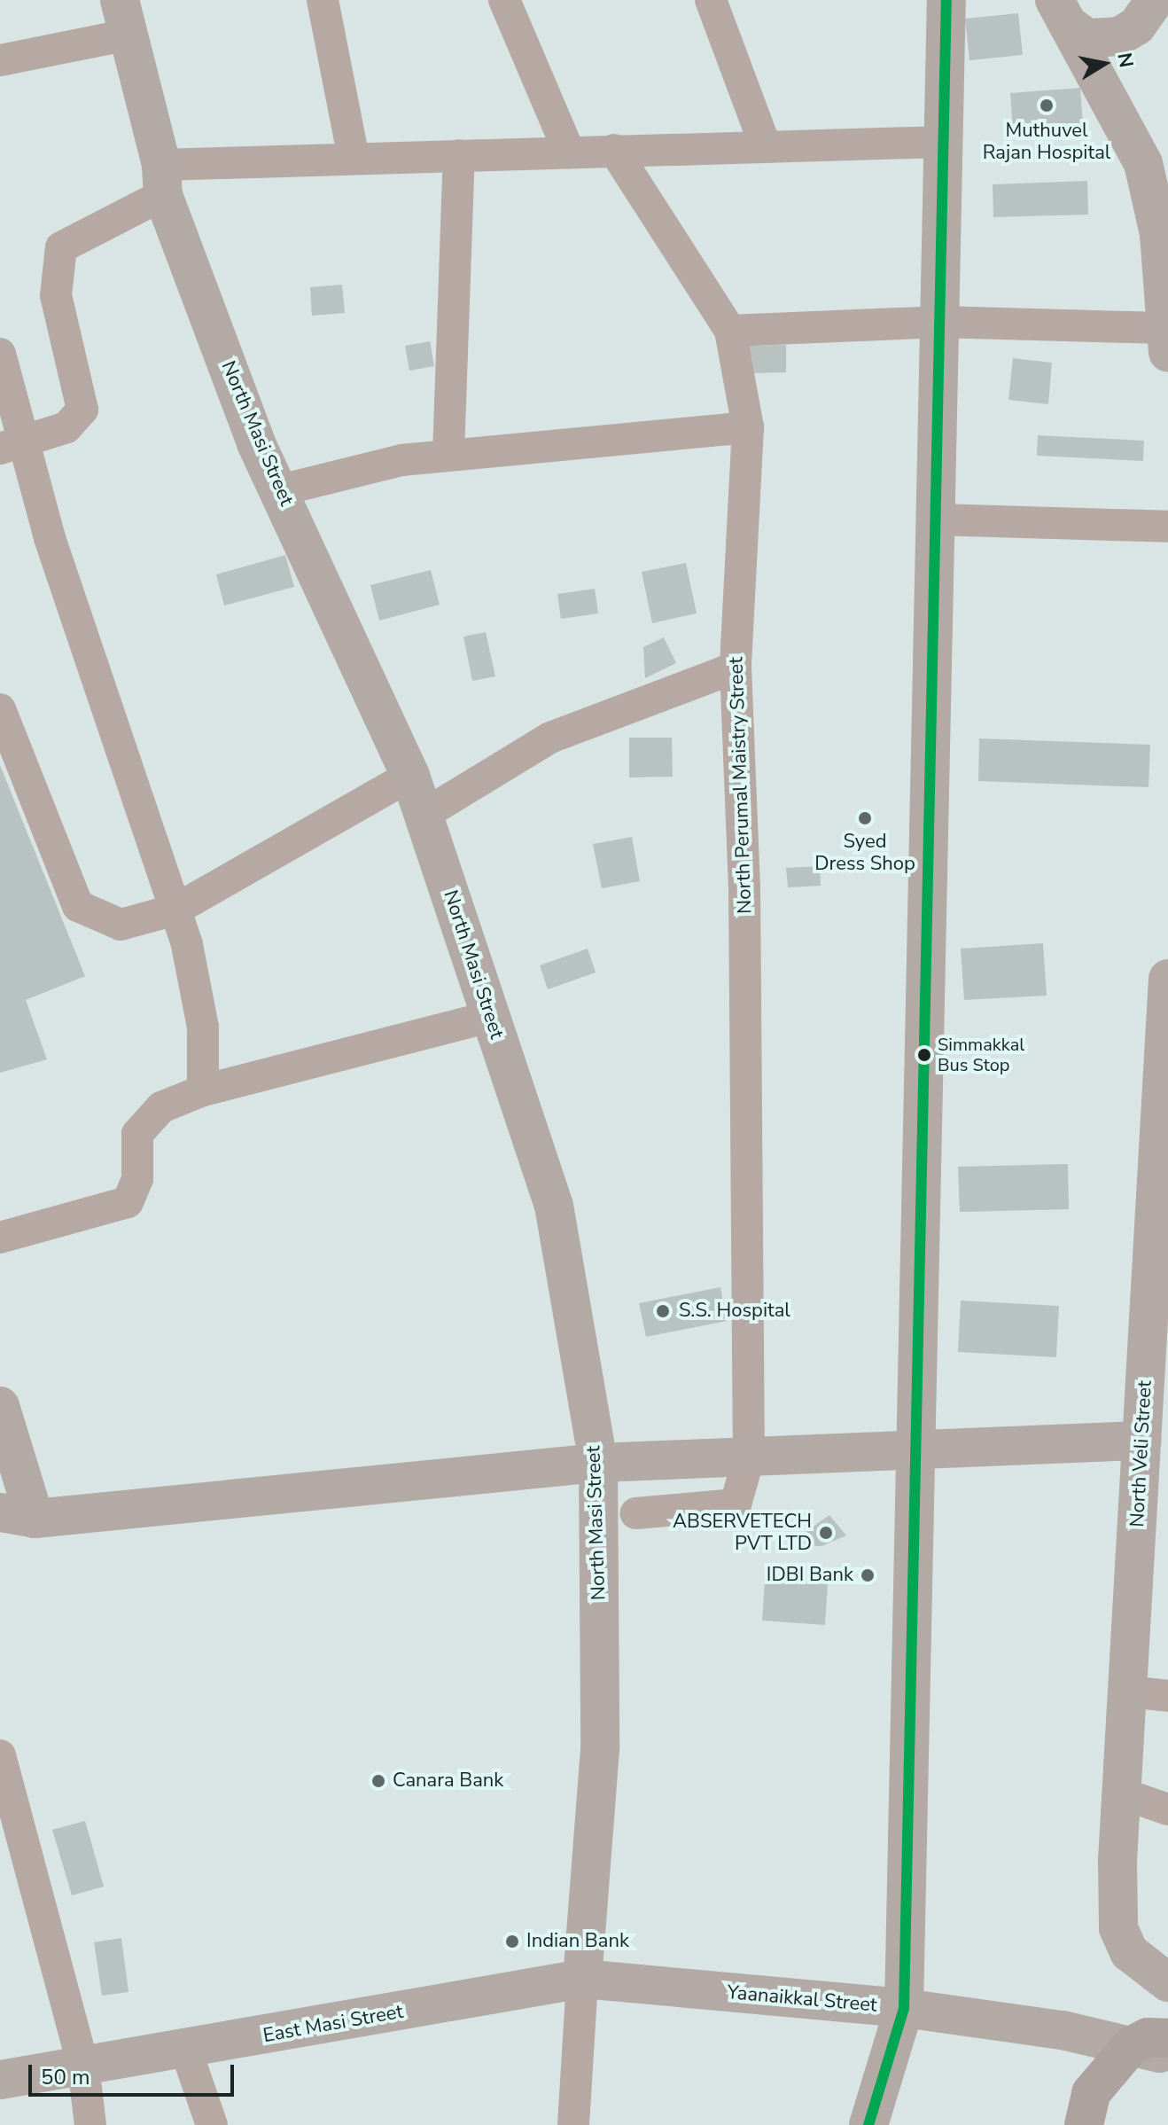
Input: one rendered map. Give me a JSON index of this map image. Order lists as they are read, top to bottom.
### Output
{
  "streets": {
    "main road": [
      "North Masi Street",
      "North Veli Street",
      "Yaanaikkal Street",
      "East Masi Street"
    ],
    "street": ["North Perumal Maistry Street"]
  },
  "crossings": [
    ["North Masi Street", "Yaanaikkal Street"],
    ["North Masi Street", "East Masi Street"],
    ["Yaanaikkal Street", "East Masi Street"]
  ],
  "places": [
    "Muthuvel Rajan Hospital",
    "Syed Dress Shop",
    "Simmakkal Bus Stop",
    "S.S. Hospital",
    "ABSERVETECH PVT LTD",
    "IDBI Bank",
    "Canara Bank",
    "Indian Bank"
  ],
  "scale_bar": "50 m",
  "north": "right"
}
